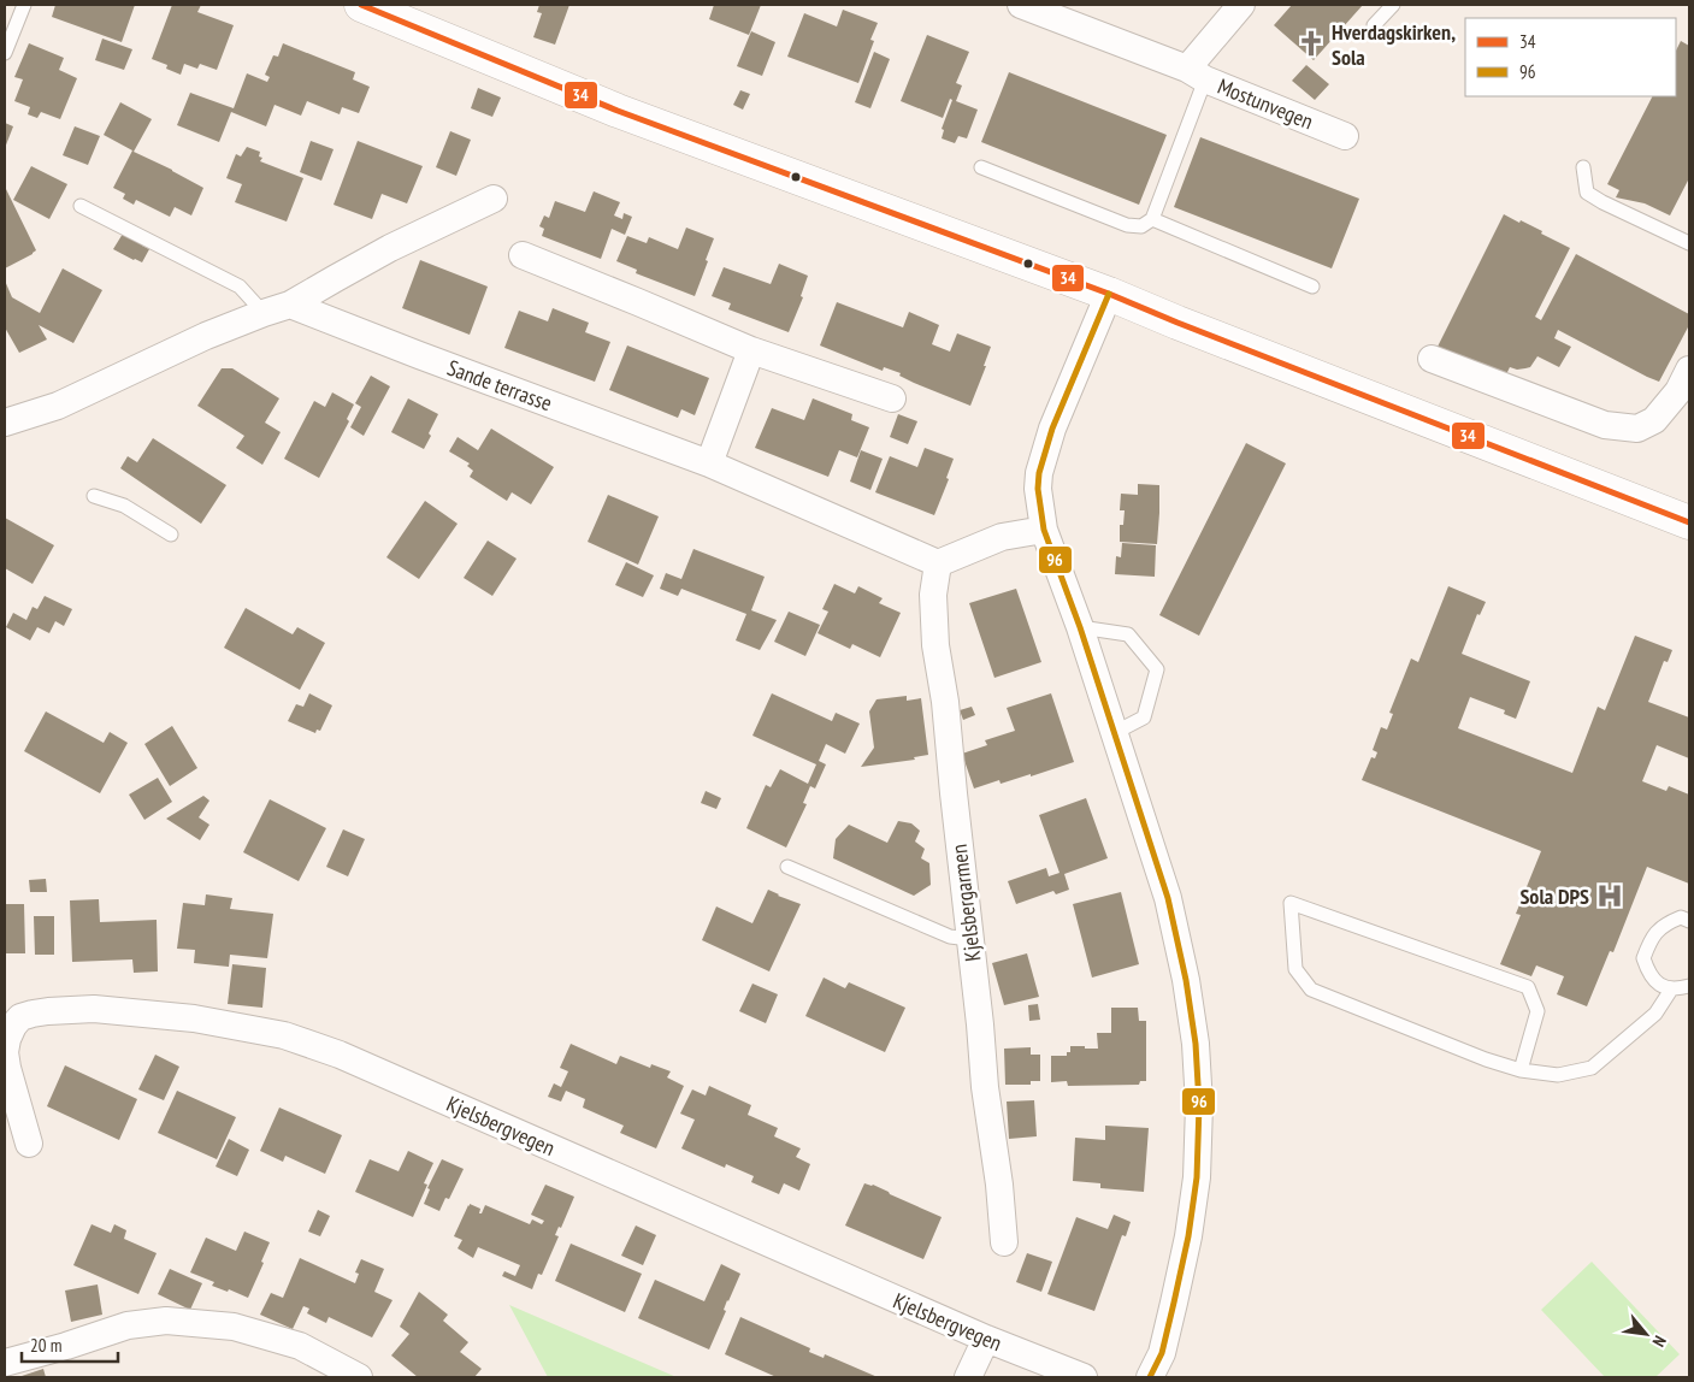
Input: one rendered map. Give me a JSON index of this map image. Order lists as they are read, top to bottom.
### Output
{
  "streets": {
    "street": [
      "Mostunvegen",
      "Sande terrasse",
      "Kjelsbergarmen",
      "Kjelsbergvegen"
    ]
  },
  "crossings": [
    ["Sande terrasse", "Kjelsbergarmen"]
  ],
  "places": {
    "church": ["Hverdagskirken, Sola"],
    "hospital": ["Sola DPS"]
  },
  "lines": ["transit line 34", "transit line 96"],
  "legend": ["34", "96"],
  "scale_bar": "20 m",
  "north": "bottom right"
}
